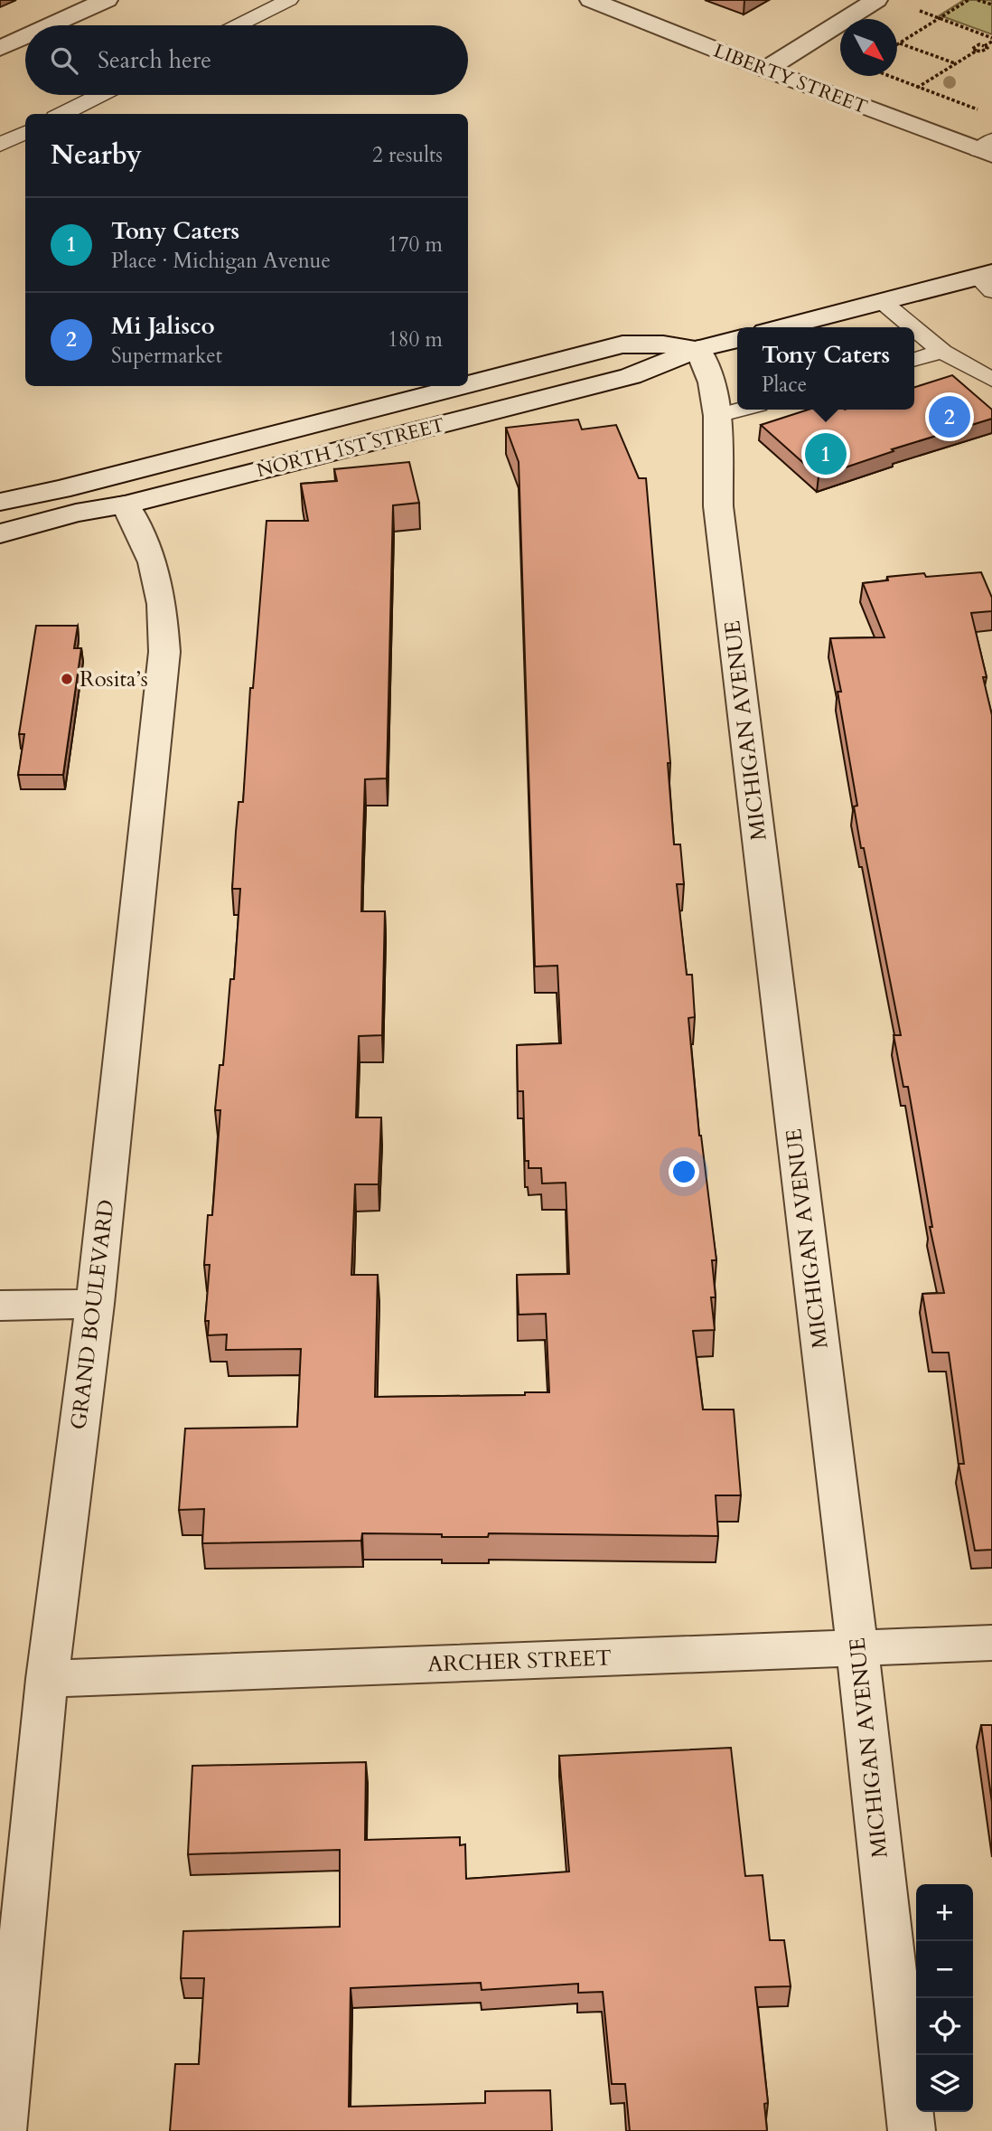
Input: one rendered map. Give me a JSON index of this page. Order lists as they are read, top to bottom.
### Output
{
  "streets": {
    "street": [
      "LIBERTY STREET",
      "NORTH 1ST STREET",
      "MICHIGAN AVENUE",
      "GRAND BOULEVARD",
      "ARCHER STREET"
    ]
  },
  "crossings": [
    ["NORTH 1ST STREET", "MICHIGAN AVENUE"],
    ["NORTH 1ST STREET", "GRAND BOULEVARD"],
    ["MICHIGAN AVENUE", "ARCHER STREET"],
    ["GRAND BOULEVARD", "ARCHER STREET"]
  ],
  "places": ["Rosita’s"],
  "north": "bottom right",
  "page": {
    "search": "Search here",
    "heading": ["Nearby", "2 results"],
    "list": [
      {
        "mark": "1",
        "name": "Tony Caters",
        "note": "Place · Michigan Avenue",
        "value": "170 m"
      },
      {
        "mark": "2",
        "name": "Mi Jalisco",
        "note": "Supermarket",
        "value": "180 m"
      }
    ],
    "popup": ["Tony Caters", "Place"],
    "pins": ["2", "1"],
    "map_buttons": ["+", "−"]
  }
}
